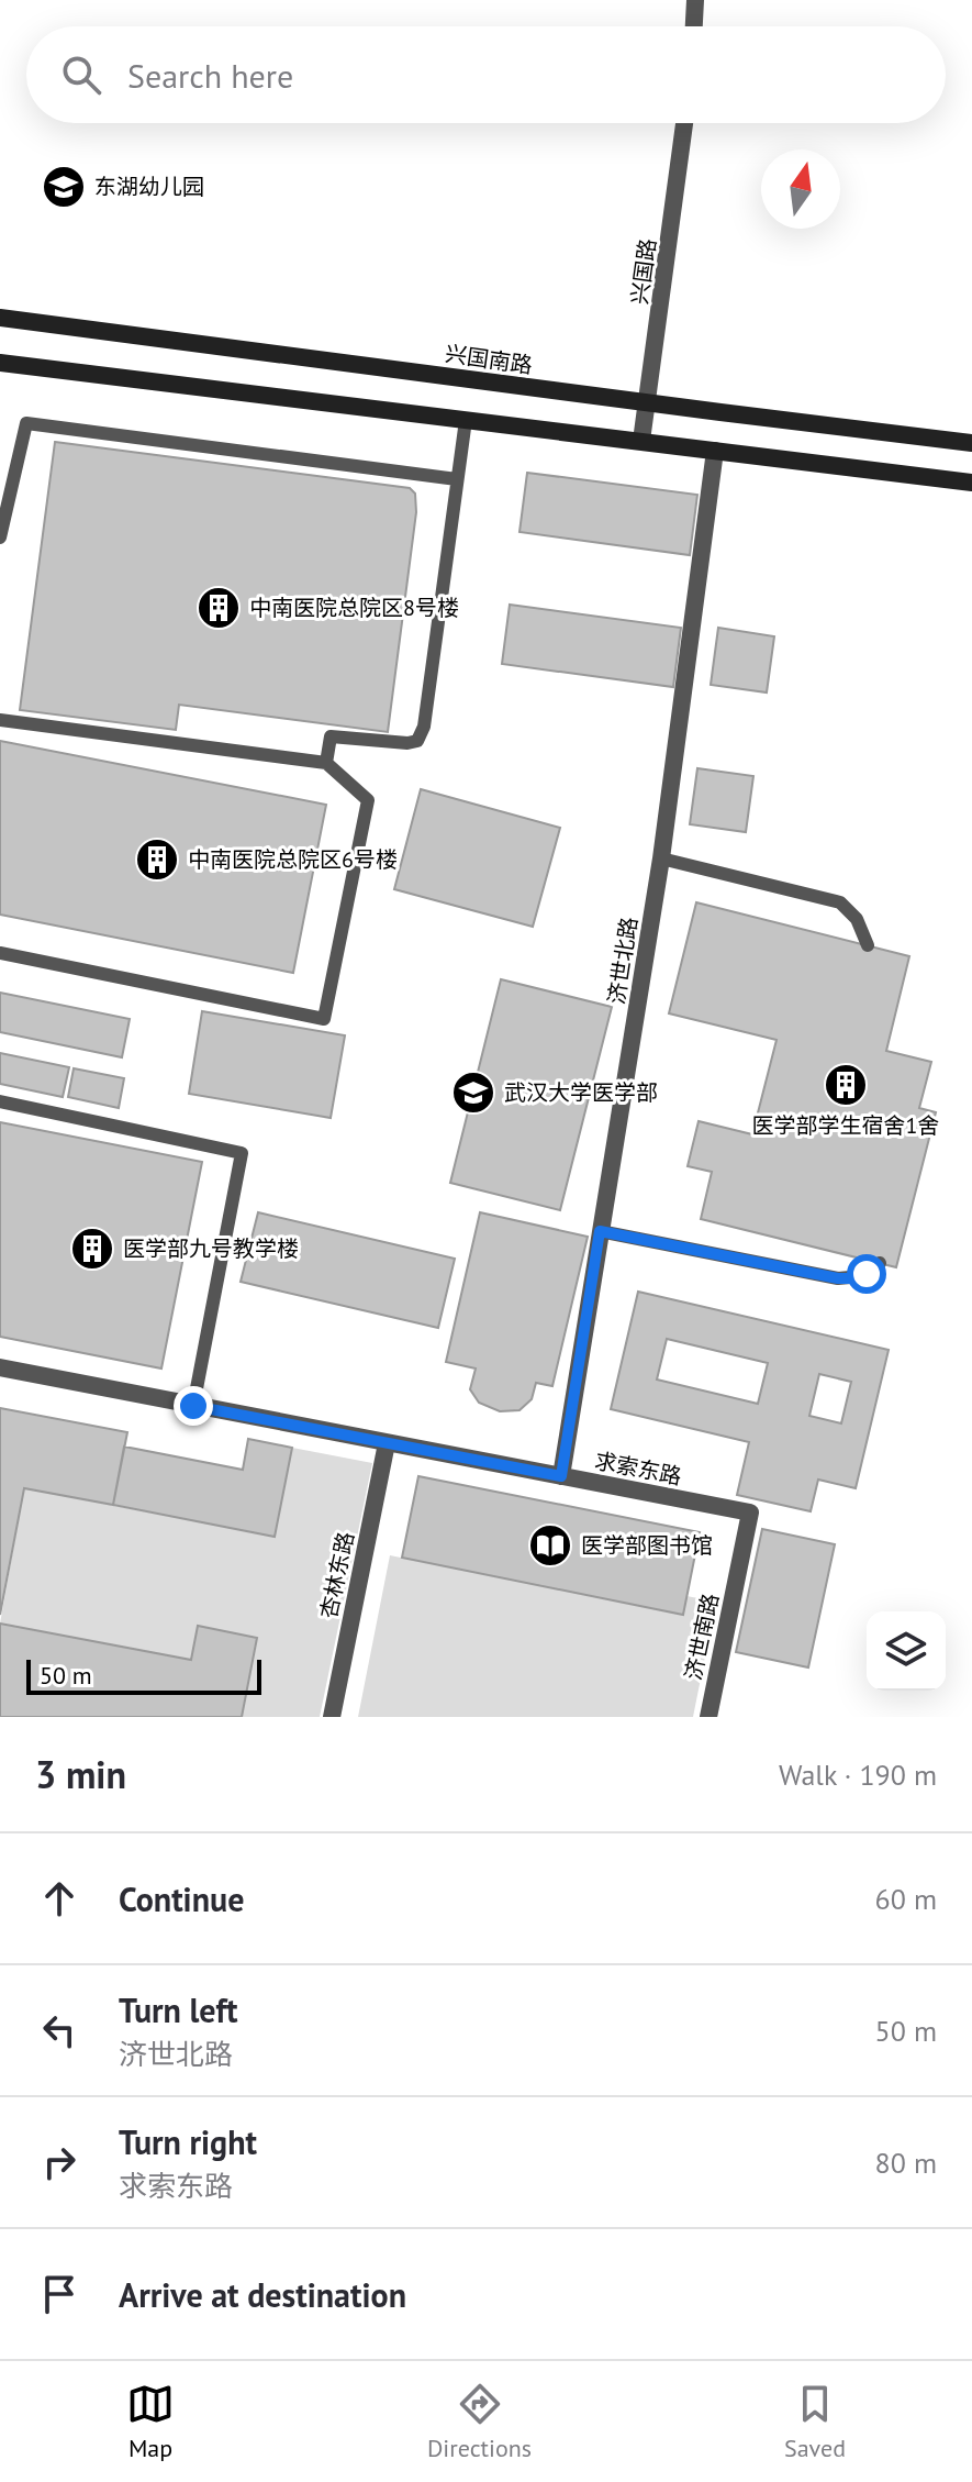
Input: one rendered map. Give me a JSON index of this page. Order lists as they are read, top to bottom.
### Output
{
  "streets": {
    "main road": ["兴国南路"],
    "street": [
      "兴国路",
      "济世北路",
      "求索东路",
      "杏林东路",
      "济世南路"
    ]
  },
  "crossings": [
    ["兴国路", "兴国南路"],
    ["济世北路", "求索东路"],
    ["求索东路", "杏林东路"],
    ["求索东路", "济世南路"]
  ],
  "places": {
    "school or university": ["东湖幼儿园", "武汉大学医学部"],
    "building": [
      "中南医院总院区8号楼",
      "中南医院总院区6号楼",
      "医学部学生宿舍1舍",
      "医学部九号教学楼"
    ],
    "library": ["医学部图书馆"]
  },
  "scale_bar": "50 m",
  "north": "top",
  "page": {
    "search": "Search here",
    "scale": "50 m",
    "heading": ["3 min", "Walk · 190 m"],
    "list": [
      ["Continue", "60 m"],
      ["Turn left", "济世北路", "50 m"],
      ["Turn right", "求索东路", "80 m"],
      "Arrive at destination"
    ],
    "nav": ["Map", "Directions", "Saved"]
  }
}
